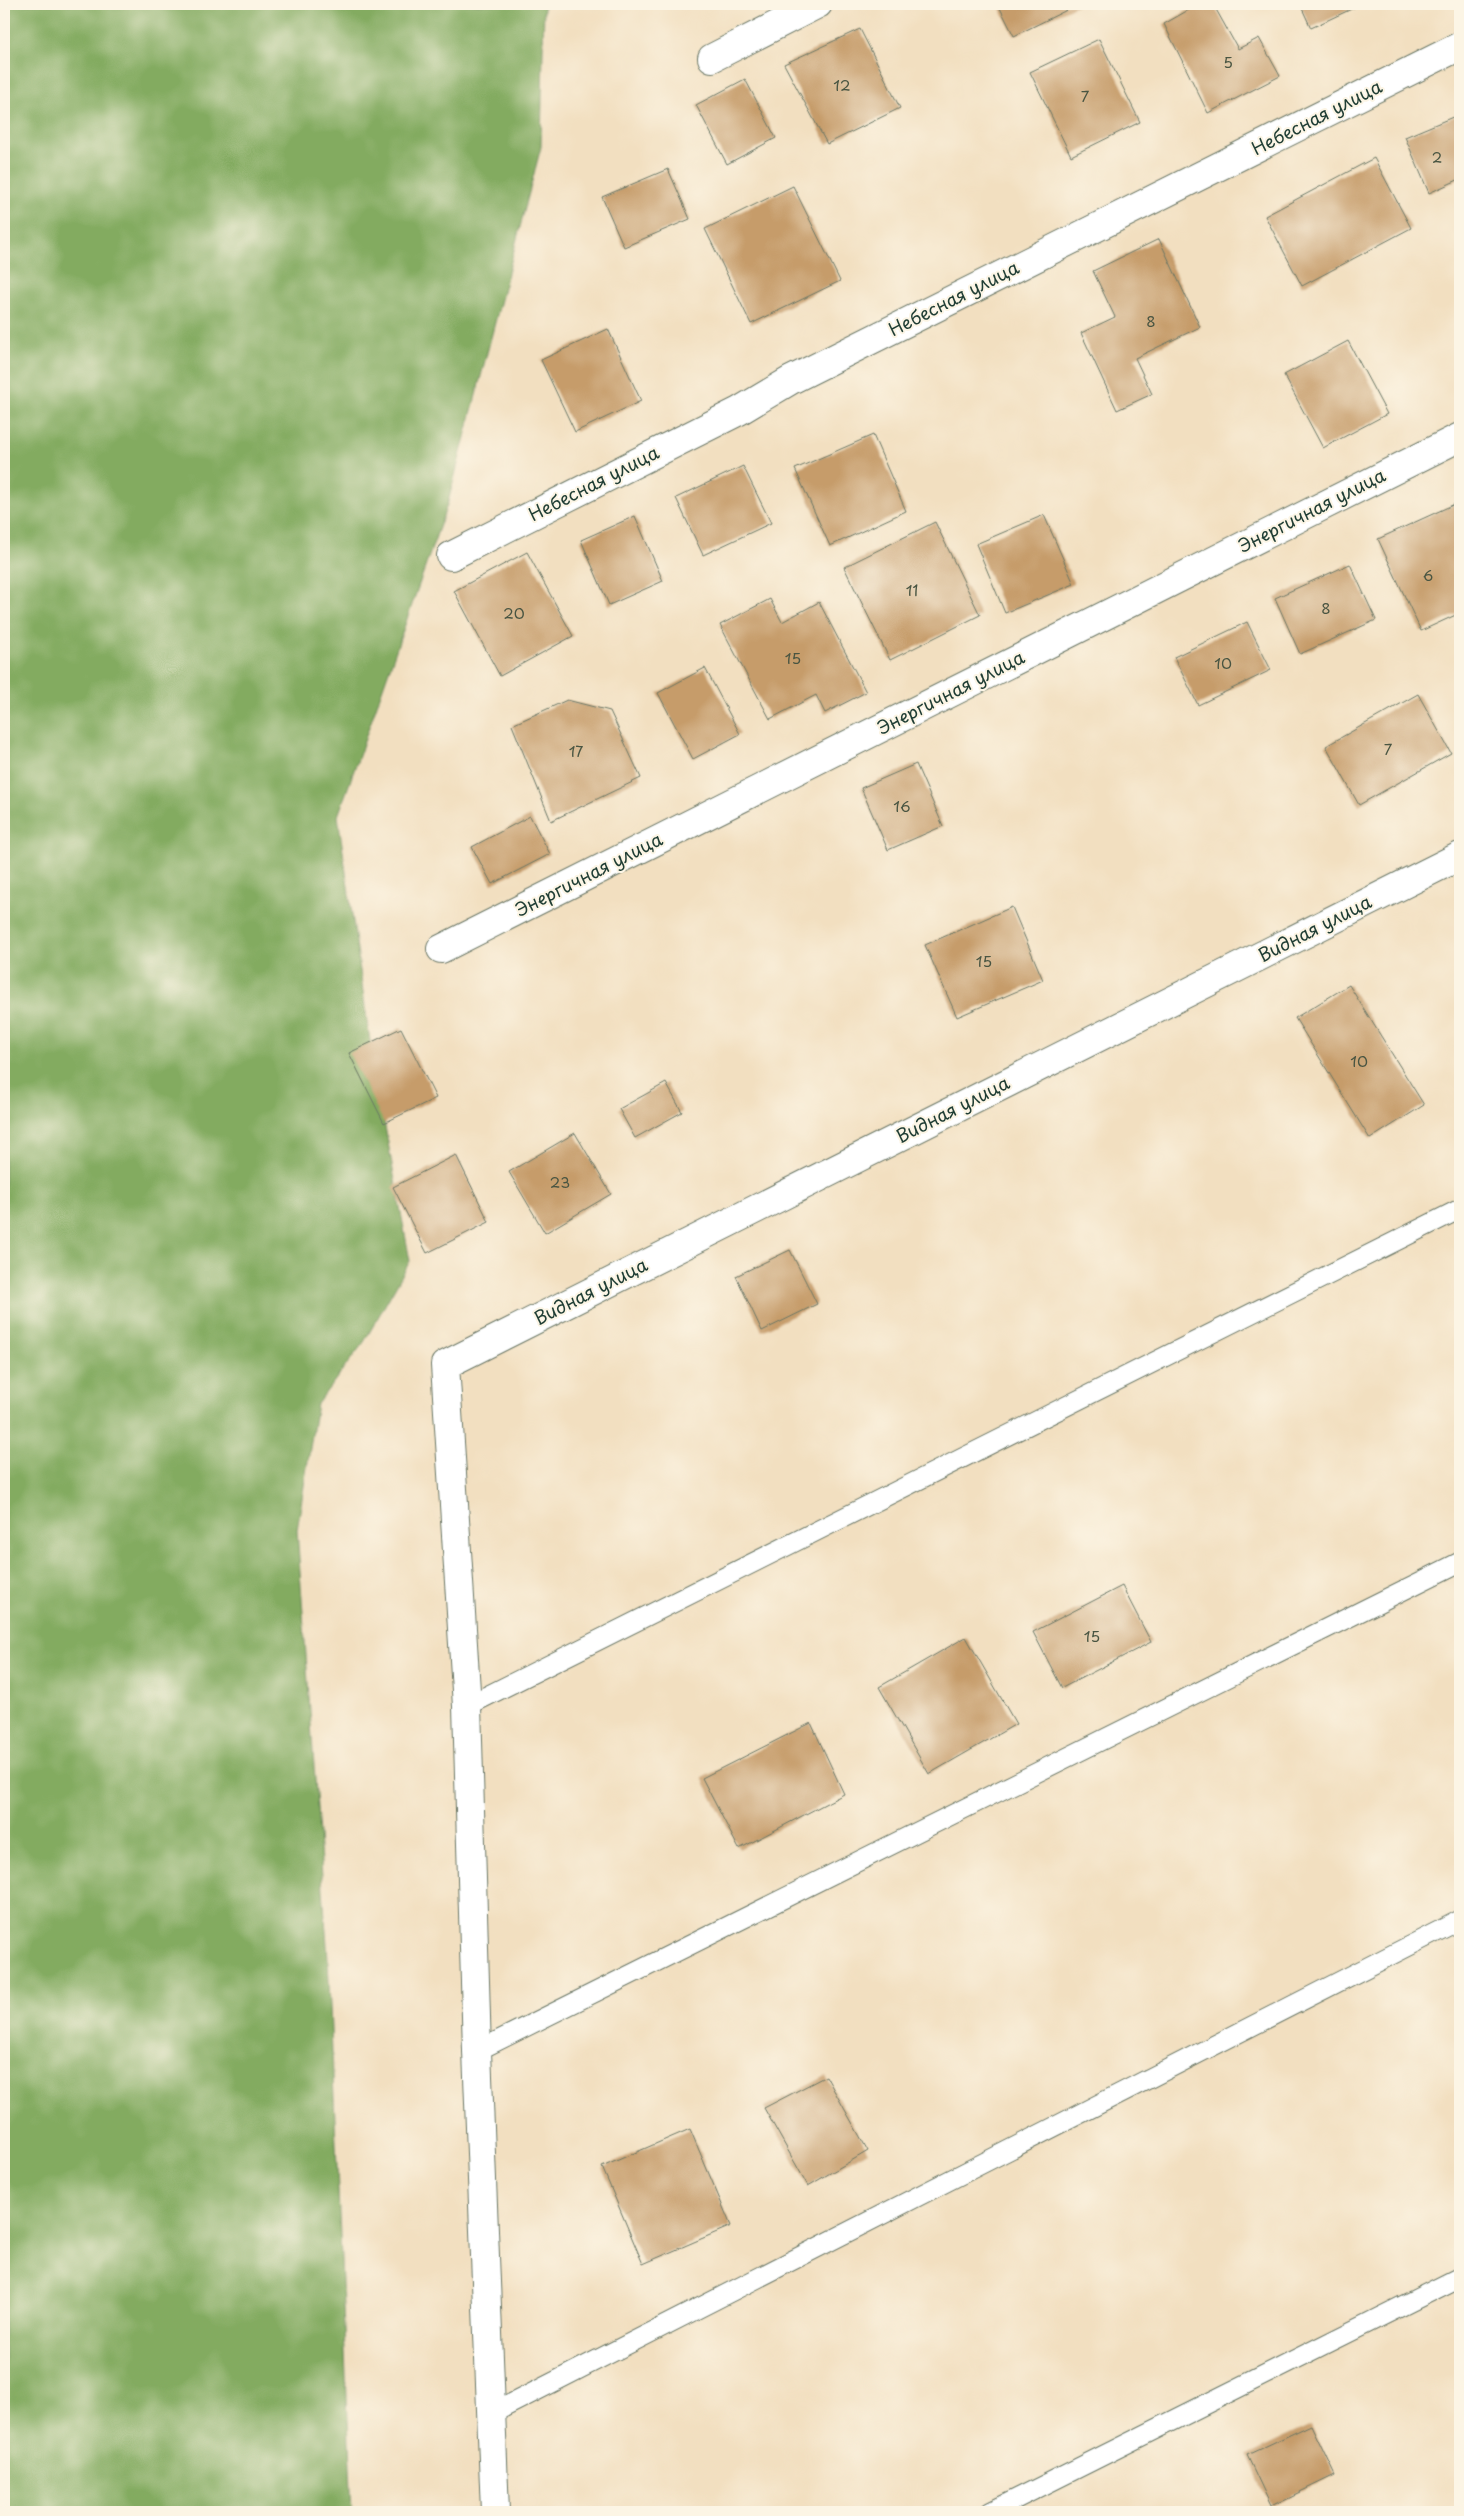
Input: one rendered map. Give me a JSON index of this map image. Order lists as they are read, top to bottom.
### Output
{
  "streets": {
    "street": ["Небесная улица", "Энергичная улица", "Видная улица"]
  },
  "house_numbers": [
    "5",
    "12",
    "7",
    "2",
    "8",
    "6",
    "11",
    "8",
    "20",
    "15",
    "10",
    "7",
    "17",
    "16",
    "15",
    "10",
    "23",
    "15"
  ]
}
